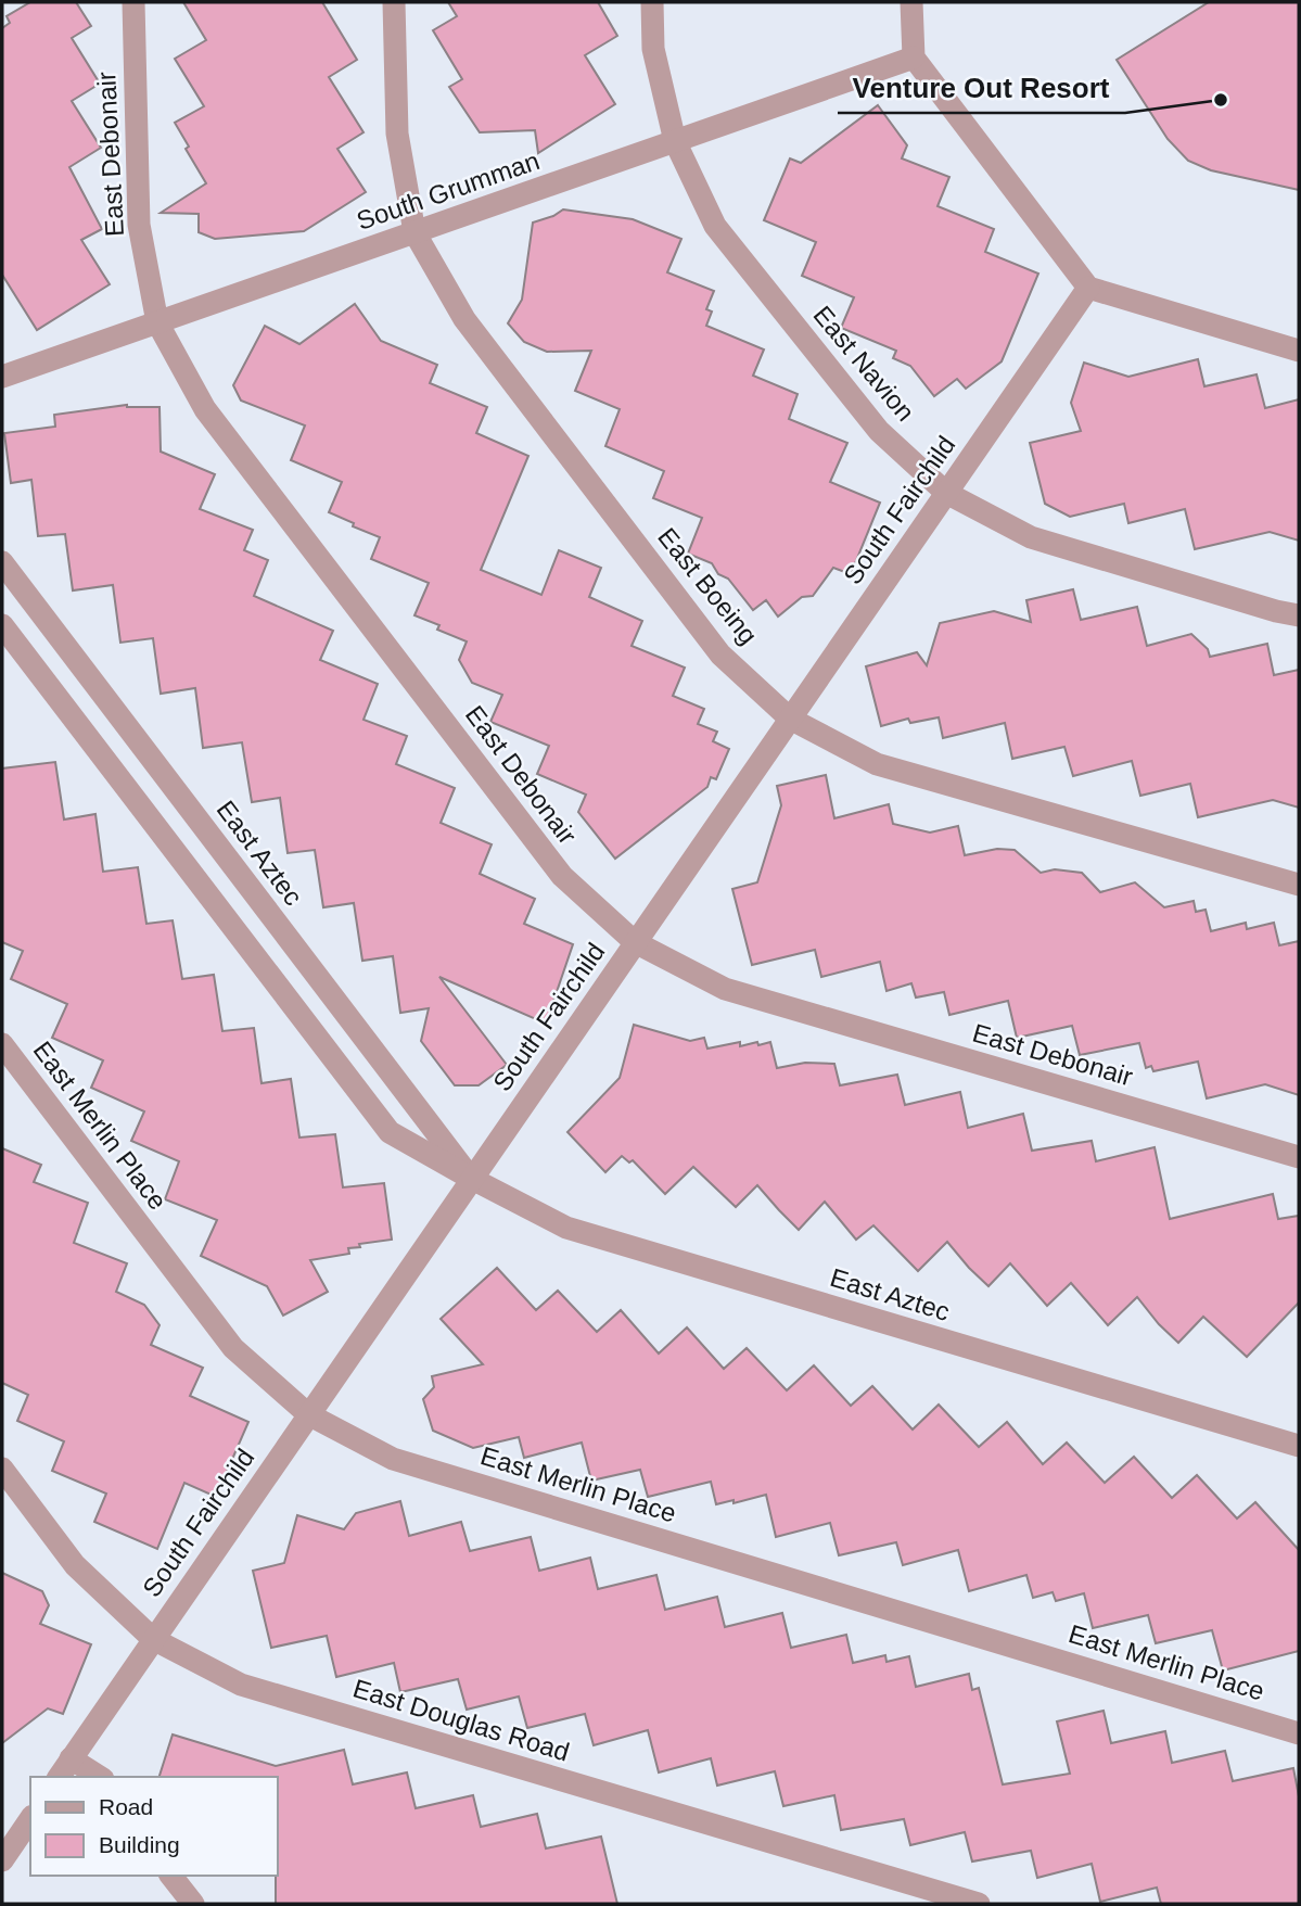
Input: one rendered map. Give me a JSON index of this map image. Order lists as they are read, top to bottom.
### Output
{
  "streets": {
    "lane": [
      "East Debonair",
      "South Grumman",
      "East Navion",
      "South Fairchild",
      "East Boeing",
      "East Aztec",
      "East Merlin Place",
      "East Douglas Road"
    ]
  },
  "crossings": [
    ["East Debonair", "South Grumman"],
    ["East Debonair", "South Fairchild"],
    ["South Grumman", "East Navion"],
    ["South Grumman", "East Boeing"],
    ["East Navion", "South Fairchild"],
    ["South Fairchild", "East Boeing"],
    ["South Fairchild", "East Aztec"],
    ["South Fairchild", "East Merlin Place"],
    ["South Fairchild", "East Douglas Road"]
  ],
  "places": ["Venture Out Resort"],
  "legend": ["Road", "Building"]
}
